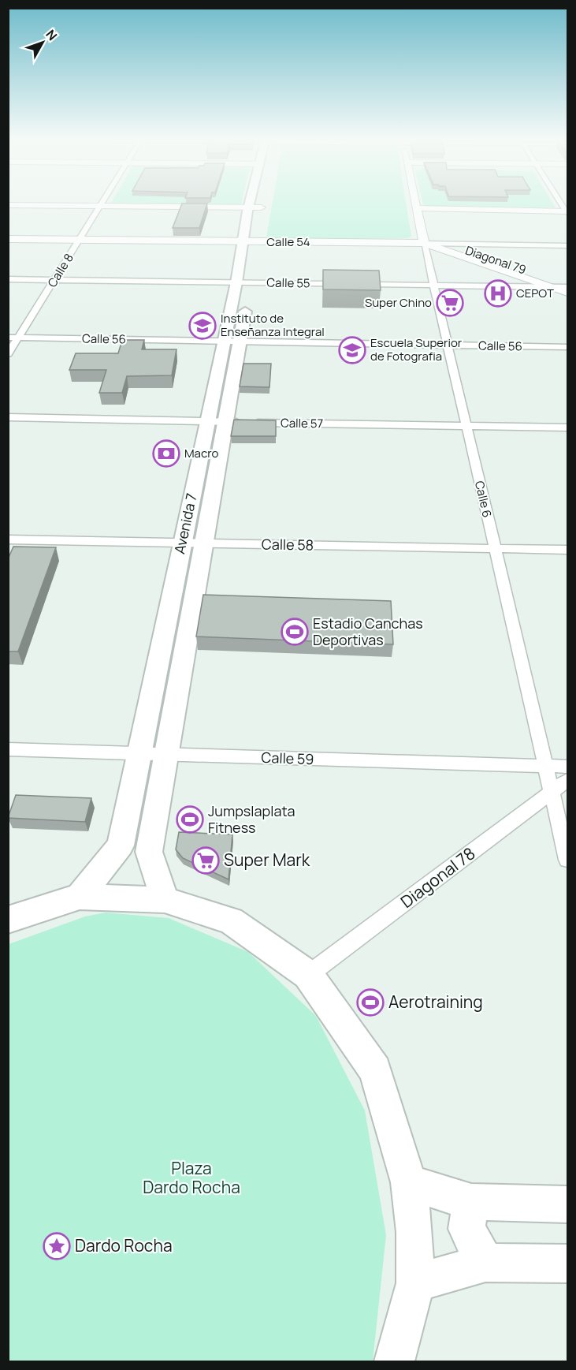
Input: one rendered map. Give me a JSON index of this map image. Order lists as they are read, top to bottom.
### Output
{
  "streets": {
    "main road": ["Avenida 7"],
    "street": [
      "Calle 54",
      "Diagonal 79",
      "Calle 8",
      "Calle 55",
      "Calle 56",
      "Calle 57",
      "Calle 6",
      "Calle 58",
      "Calle 59",
      "Diagonal 78"
    ]
  },
  "crossings": [
    ["Calle 54", "Diagonal 79"],
    ["Calle 54", "Calle 8"],
    ["Calle 54", "Calle 6"],
    ["Calle 54", "Avenida 7"],
    ["Diagonal 79", "Calle 55"],
    ["Diagonal 79", "Calle 6"],
    ["Calle 8", "Calle 55"],
    ["Calle 8", "Calle 56"],
    ["Calle 55", "Calle 6"],
    ["Calle 55", "Avenida 7"],
    ["Calle 56", "Calle 6"],
    ["Calle 56", "Avenida 7"],
    ["Calle 57", "Calle 6"],
    ["Calle 57", "Avenida 7"],
    ["Calle 6", "Calle 58"],
    ["Calle 6", "Calle 59"],
    ["Calle 6", "Diagonal 78"],
    ["Avenida 7", "Calle 58"],
    ["Avenida 7", "Calle 59"]
  ],
  "parks": ["Plaza Dardo Rocha"],
  "places": {
    "hospital": ["CEPOT"],
    "supermarket": ["Super Chino", "Super Mark"],
    "school or university": ["Instituto de Enseñanza Integral", "Escuela Superior de Fotografia"],
    "bank": ["Macro"],
    "sports": ["Estadio Canchas Deportivas", "Jumpslaplata Fitness", "Aerotraining"],
    "place": ["Dardo Rocha"]
  },
  "north": "top right"
}
